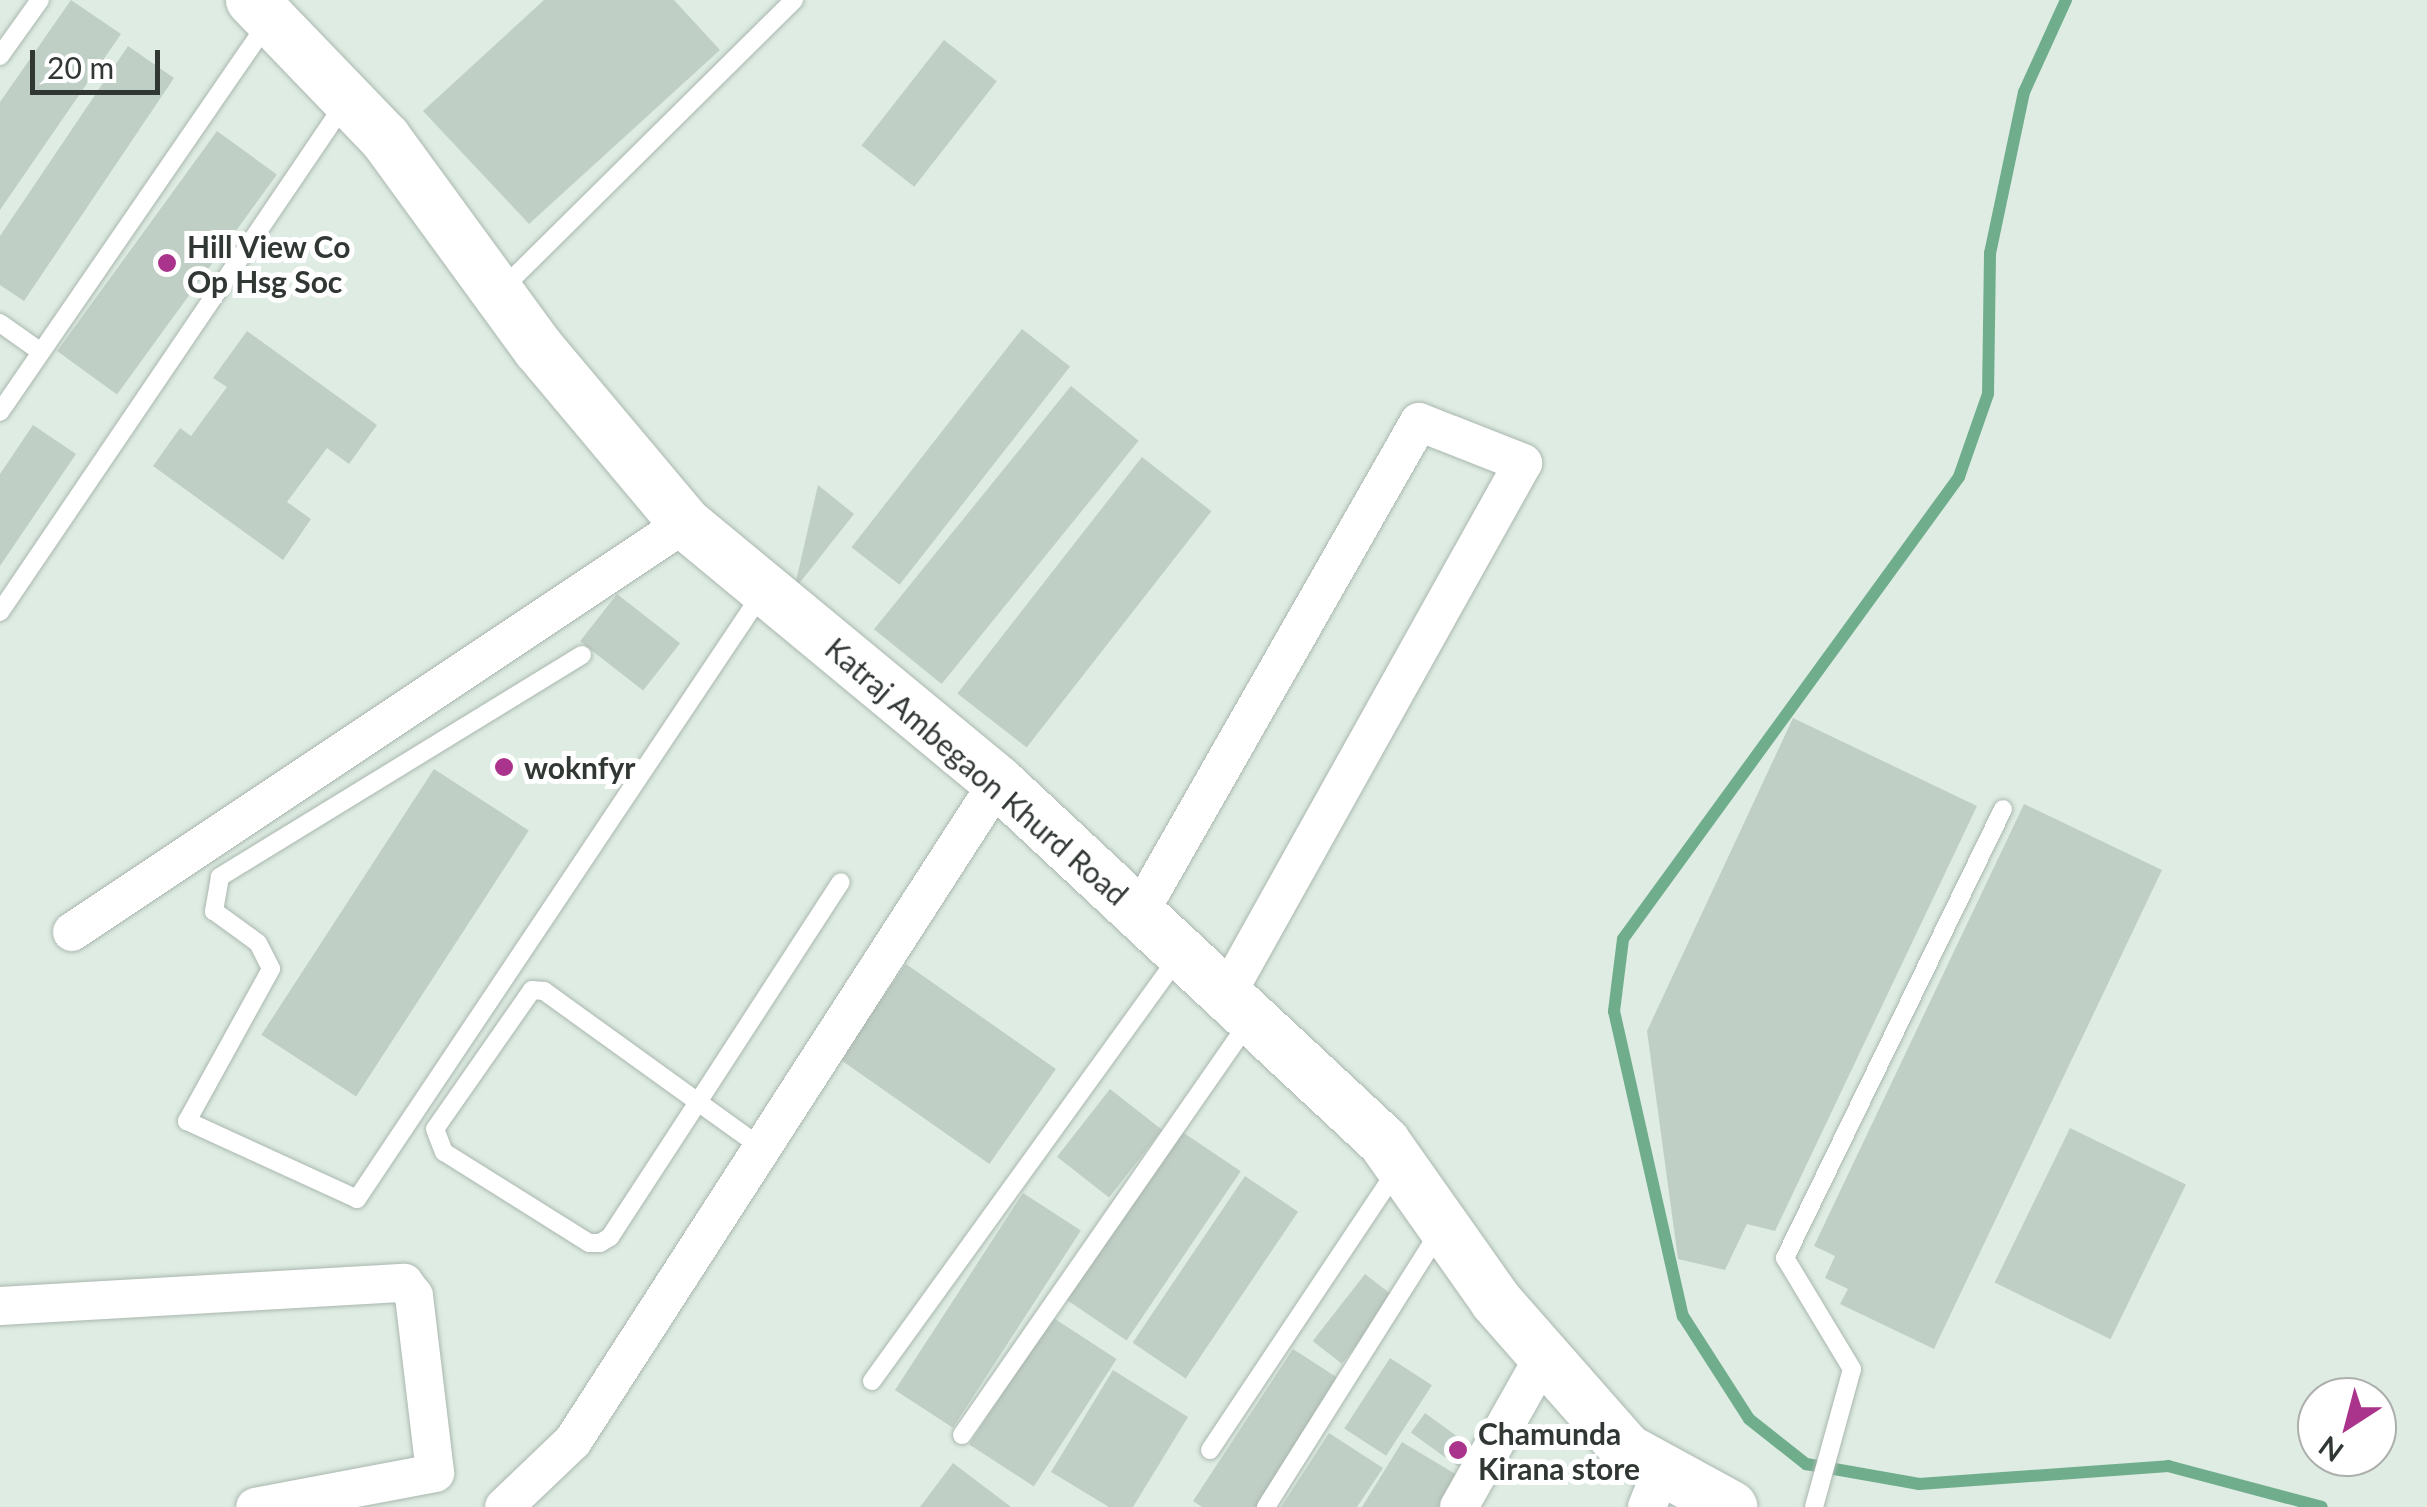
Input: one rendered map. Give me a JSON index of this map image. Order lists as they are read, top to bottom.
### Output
{
  "streets": {
    "street": ["Katraj Ambegaon Khurd Road"]
  },
  "places": ["Hill View Co Op Hsg Soc", "woknfyr", "Chamunda Kirana store"],
  "scale_bar": "20 m",
  "north": "bottom left"
}
